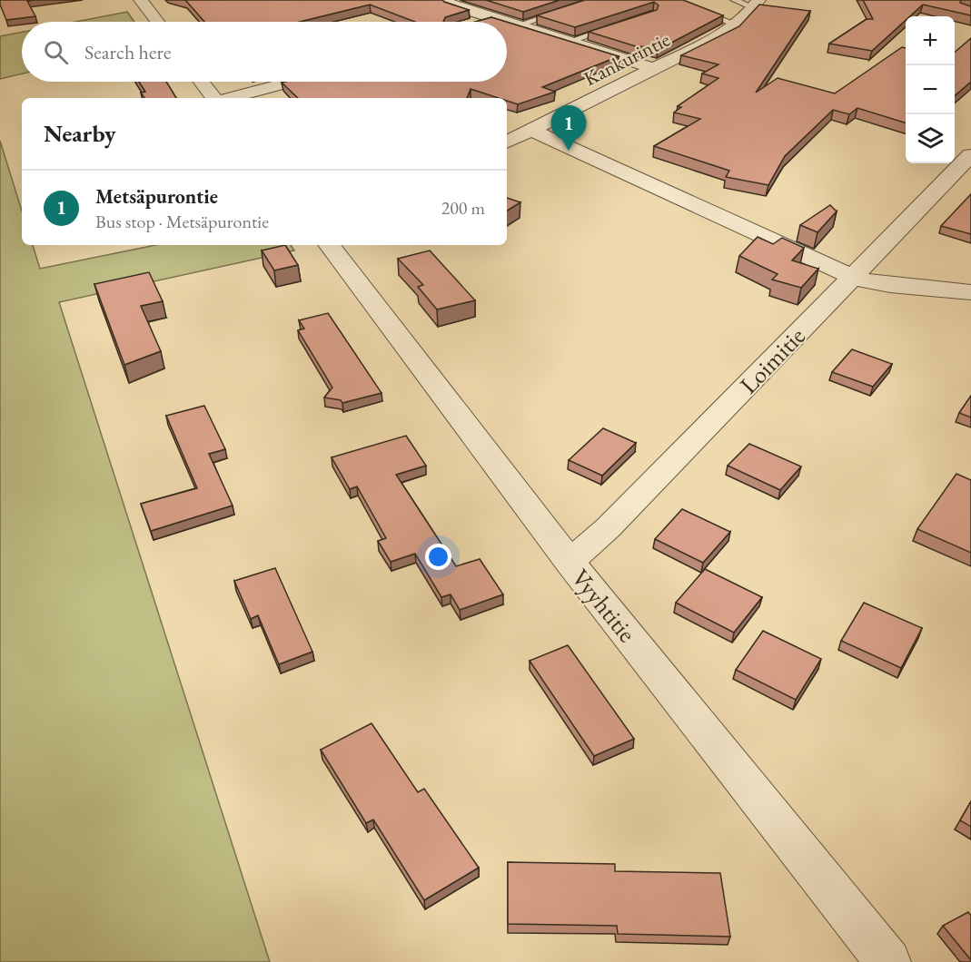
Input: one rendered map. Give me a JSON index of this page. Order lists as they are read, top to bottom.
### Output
{
  "streets": {
    "street": ["Kankurintie", "Loimitie", "Vyyhtitie"]
  },
  "crossings": [
    ["Loimitie", "Vyyhtitie"]
  ],
  "page": {
    "map_buttons": ["+", "−"],
    "search": "Search here",
    "heading": "Nearby",
    "pins": "1",
    "list": [
      {
        "mark": "1",
        "name": "Metsäpurontie",
        "note": "Bus stop · Metsäpurontie",
        "value": "200 m"
      }
    ]
  }
}
